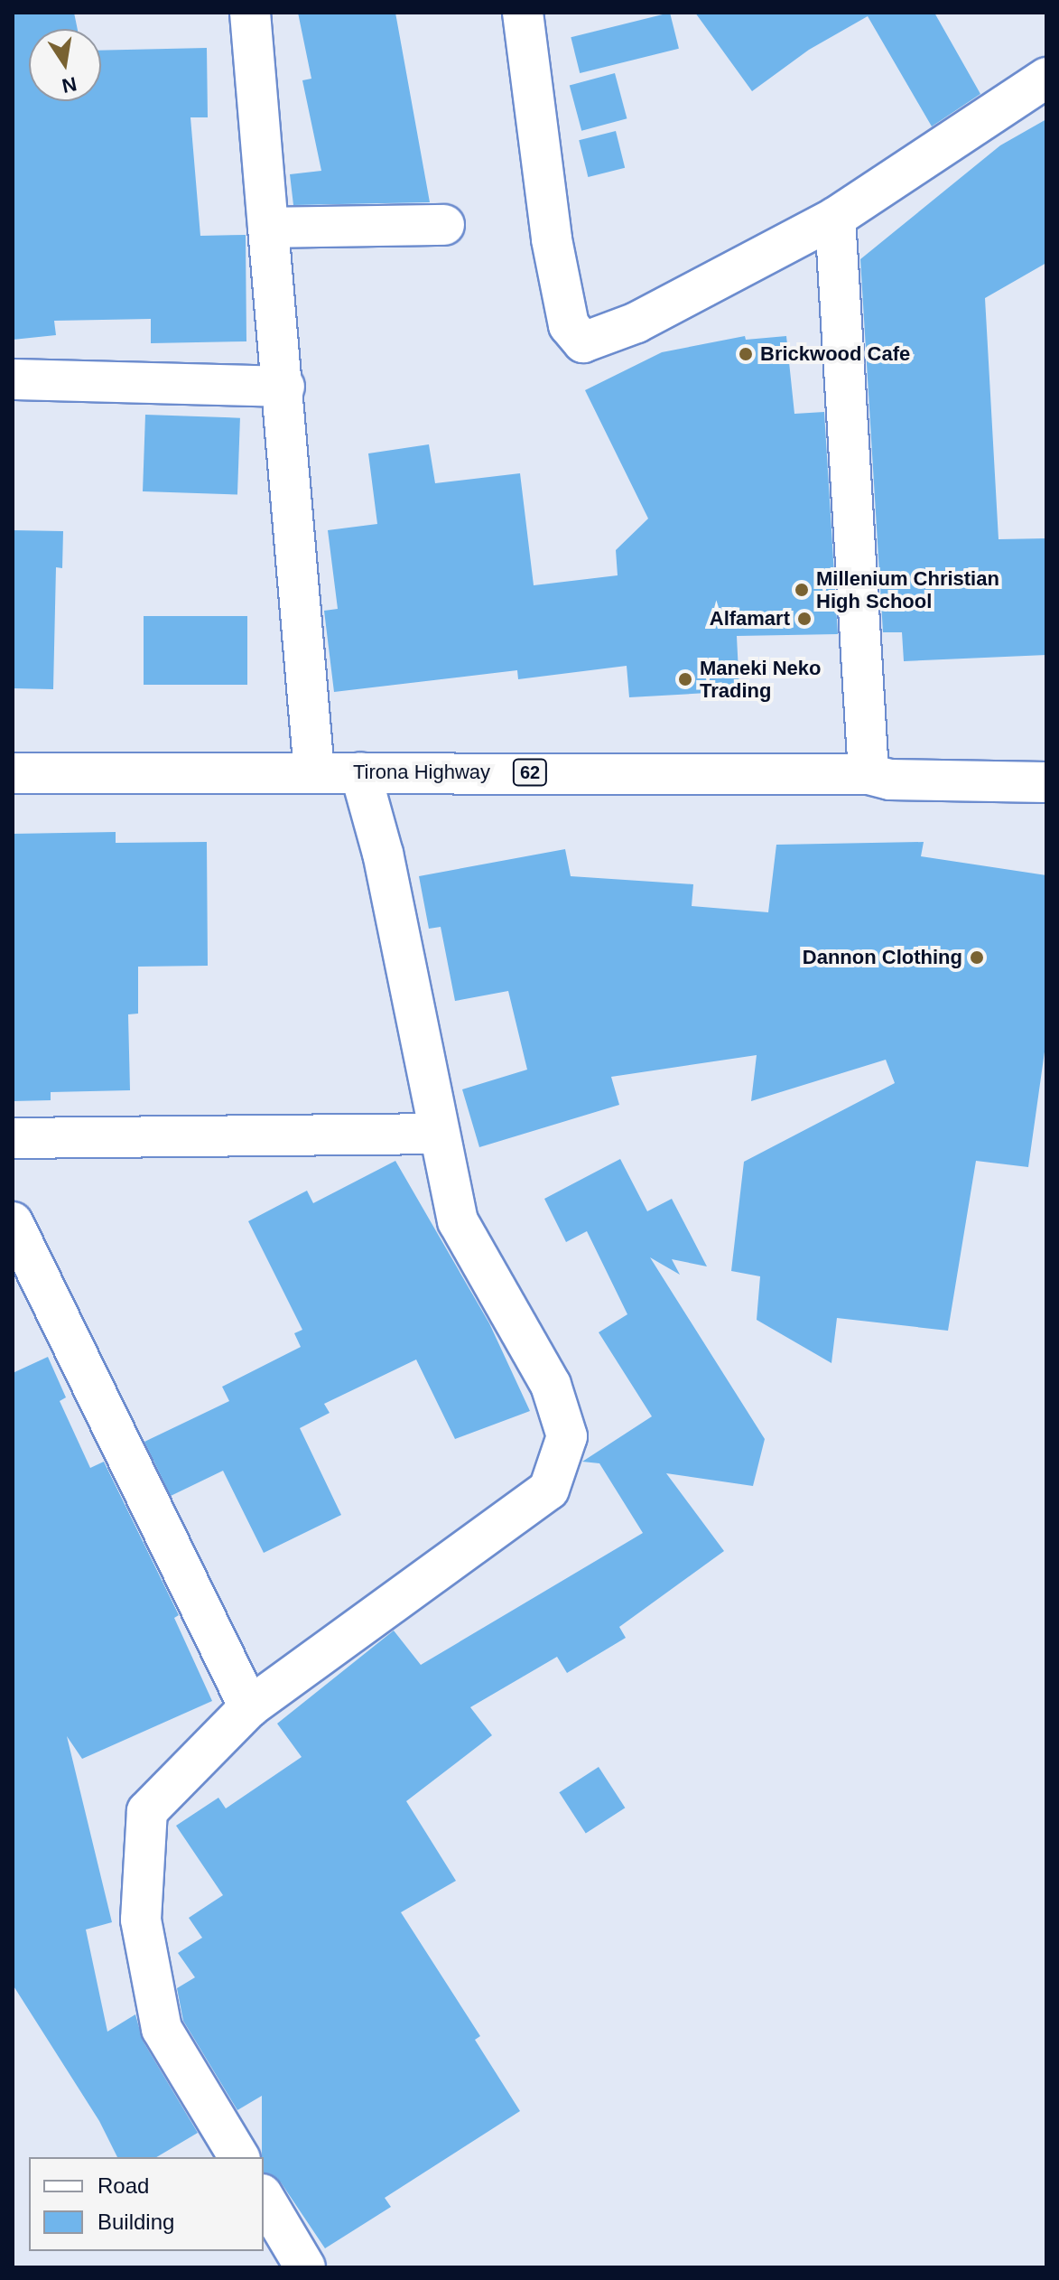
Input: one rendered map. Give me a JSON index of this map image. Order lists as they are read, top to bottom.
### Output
{
  "streets": {
    "street": ["Tirona Highway", "62"]
  },
  "places": [
    "Brickwood Cafe",
    "Millenium Christian High School",
    "Alfamart",
    "Maneki Neko Trading",
    "Dannon Clothing"
  ],
  "legend": ["Road", "Building"],
  "north": "bottom"
}
